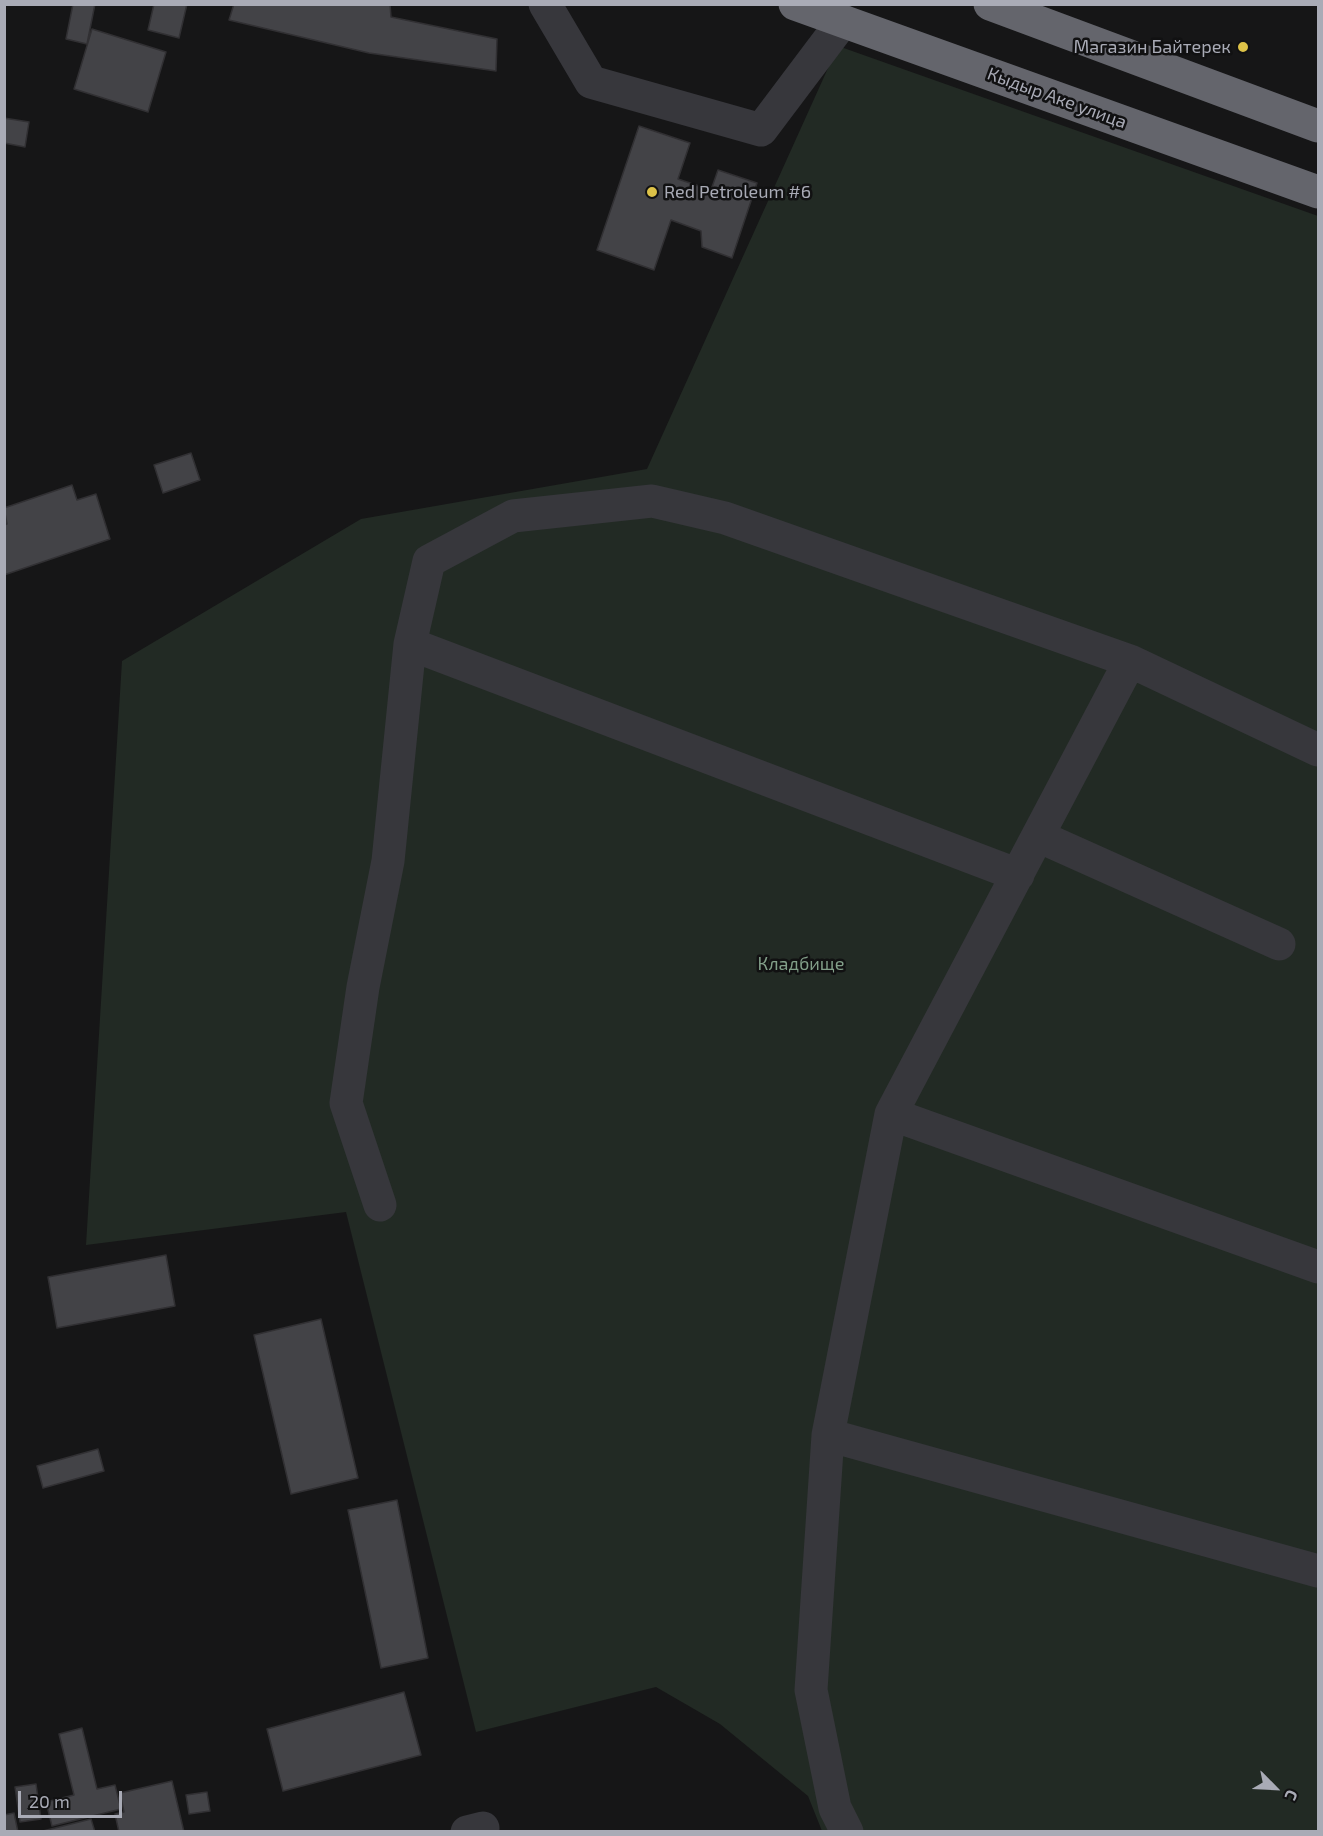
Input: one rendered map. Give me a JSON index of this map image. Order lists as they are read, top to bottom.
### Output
{
  "streets": {
    "highway": ["Кыдыр Аке улица"]
  },
  "parks": ["Кладбище"],
  "places": ["Магазин Байтерек", "Red Petroleum #6"],
  "scale_bar": "20 m",
  "north": "bottom right"
}
